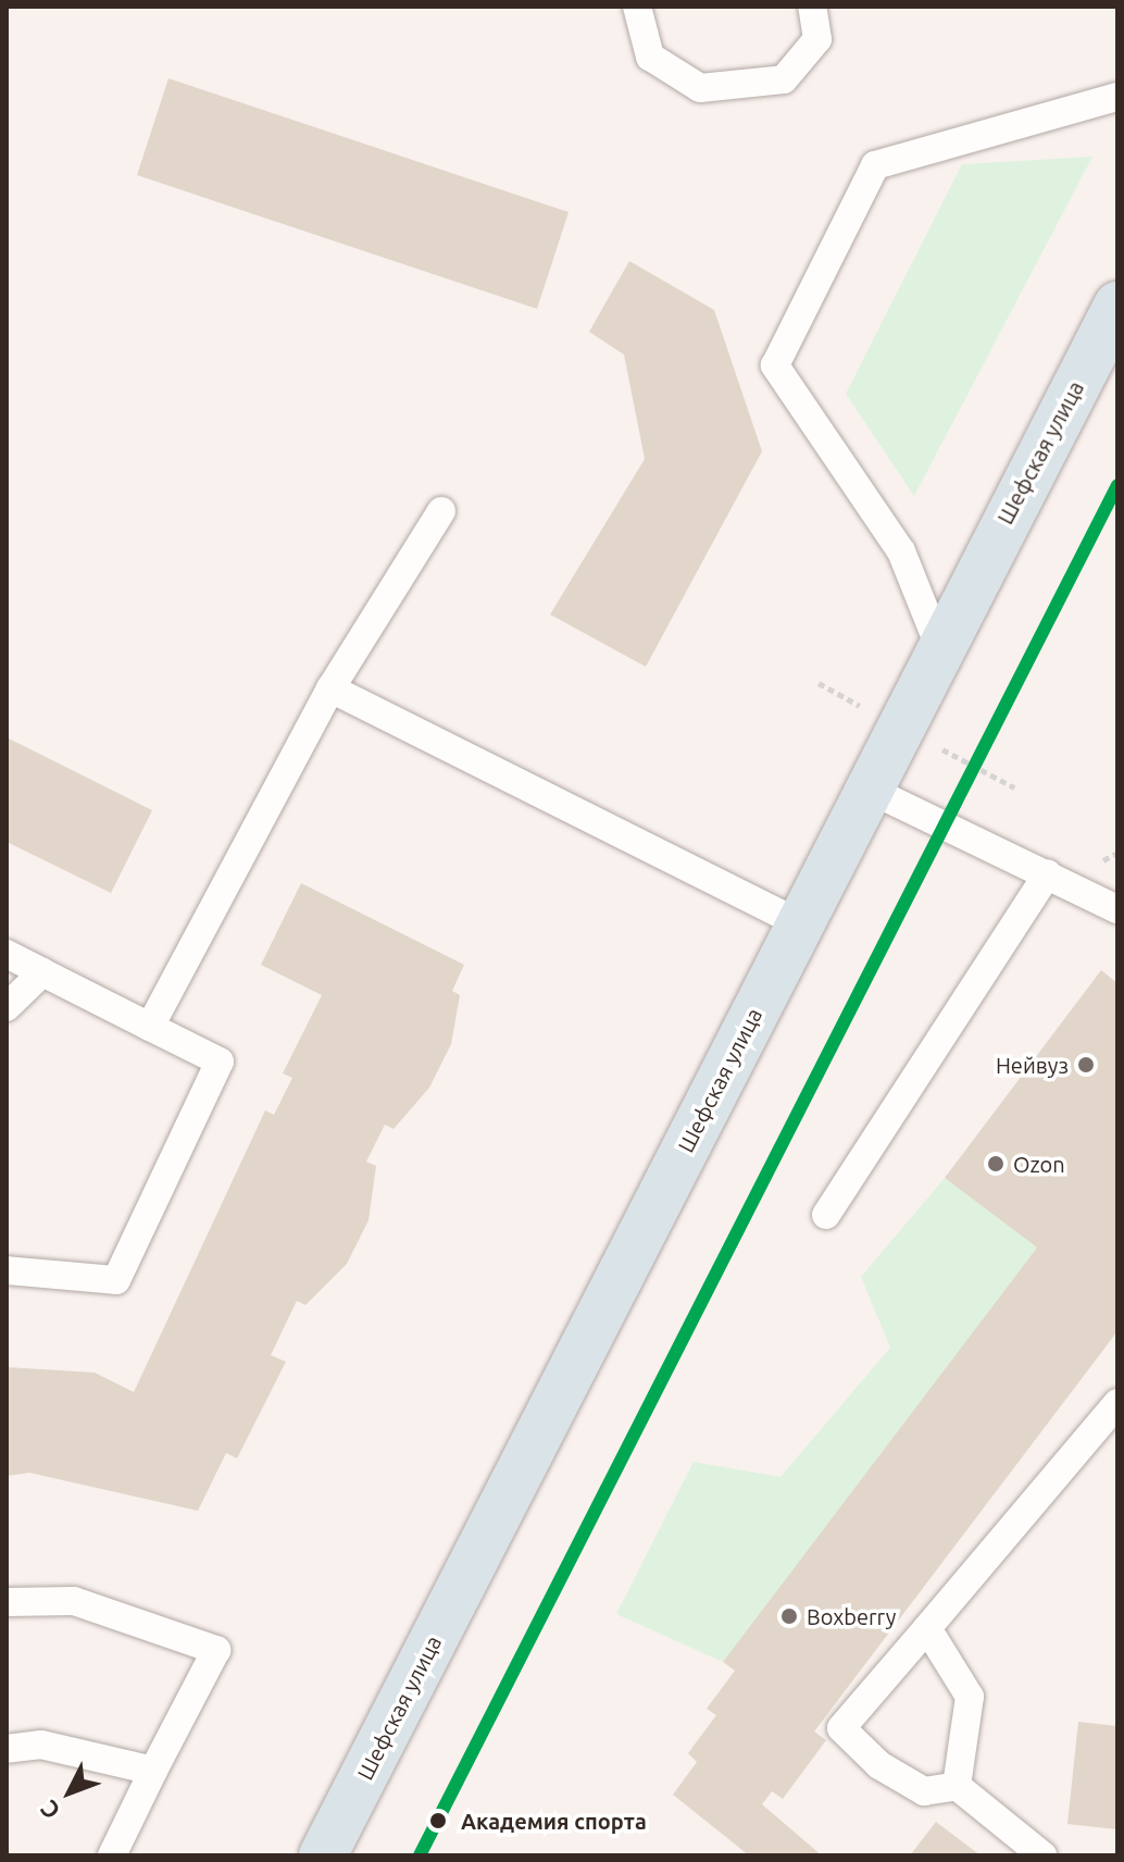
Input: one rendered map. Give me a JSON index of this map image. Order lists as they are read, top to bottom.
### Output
{
  "streets": {
    "main road": ["Шефская улица"]
  },
  "places": [
    "Нейвуз",
    "Ozon",
    "Boxberry",
    "Академия спорта"
  ],
  "north": "bottom left"
}
